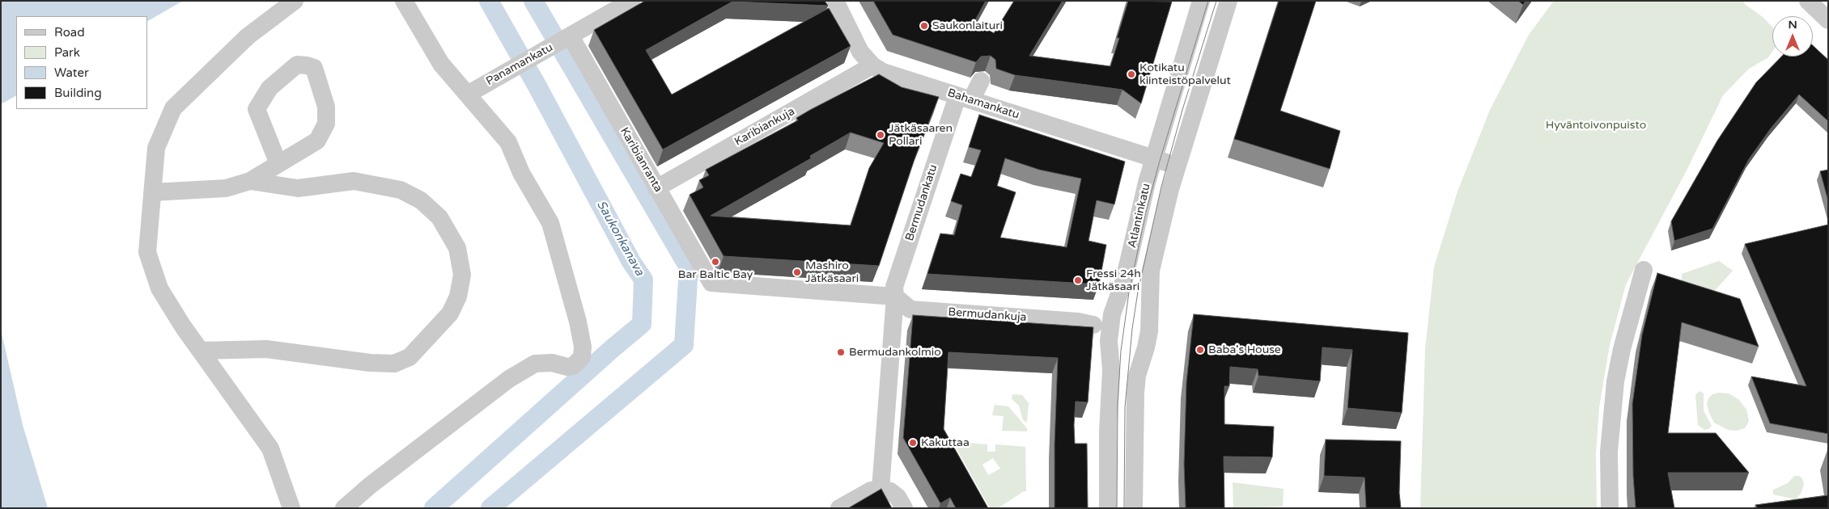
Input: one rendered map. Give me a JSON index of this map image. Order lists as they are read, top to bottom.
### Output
{
  "streets": {
    "street": [
      "Panamankatu",
      "Bahamankatu",
      "Karibiankuja",
      "Karibianranta",
      "Bermudankatu",
      "Atlantinkatu",
      "Bermudankuja"
    ]
  },
  "crossings": [
    ["Panamankatu", "Karibianranta"],
    ["Bahamankatu", "Karibiankuja"],
    ["Bahamankatu", "Bermudankatu"],
    ["Bahamankatu", "Atlantinkatu"],
    ["Karibiankuja", "Karibianranta"],
    ["Karibianranta", "Bermudankatu"],
    ["Karibianranta", "Bermudankuja"],
    ["Bermudankatu", "Bermudankuja"]
  ],
  "water": ["Saukonkanava"],
  "parks": ["Hyväntoivonpuisto"],
  "places": [
    "Saukonlaituri",
    "Kotikatu kiinteistöpalvelut",
    "Jätkäsaaren Pollari",
    "Bar Baltic Bay",
    "Mashiro Jätkäsaari",
    "Fressi 24h Jätkäsaari",
    "Baba's House",
    "Bermudankolmio",
    "Kakuttaa"
  ],
  "legend": [
    "Road",
    "Park",
    "Water",
    "Building"
  ],
  "north": "top"
}
